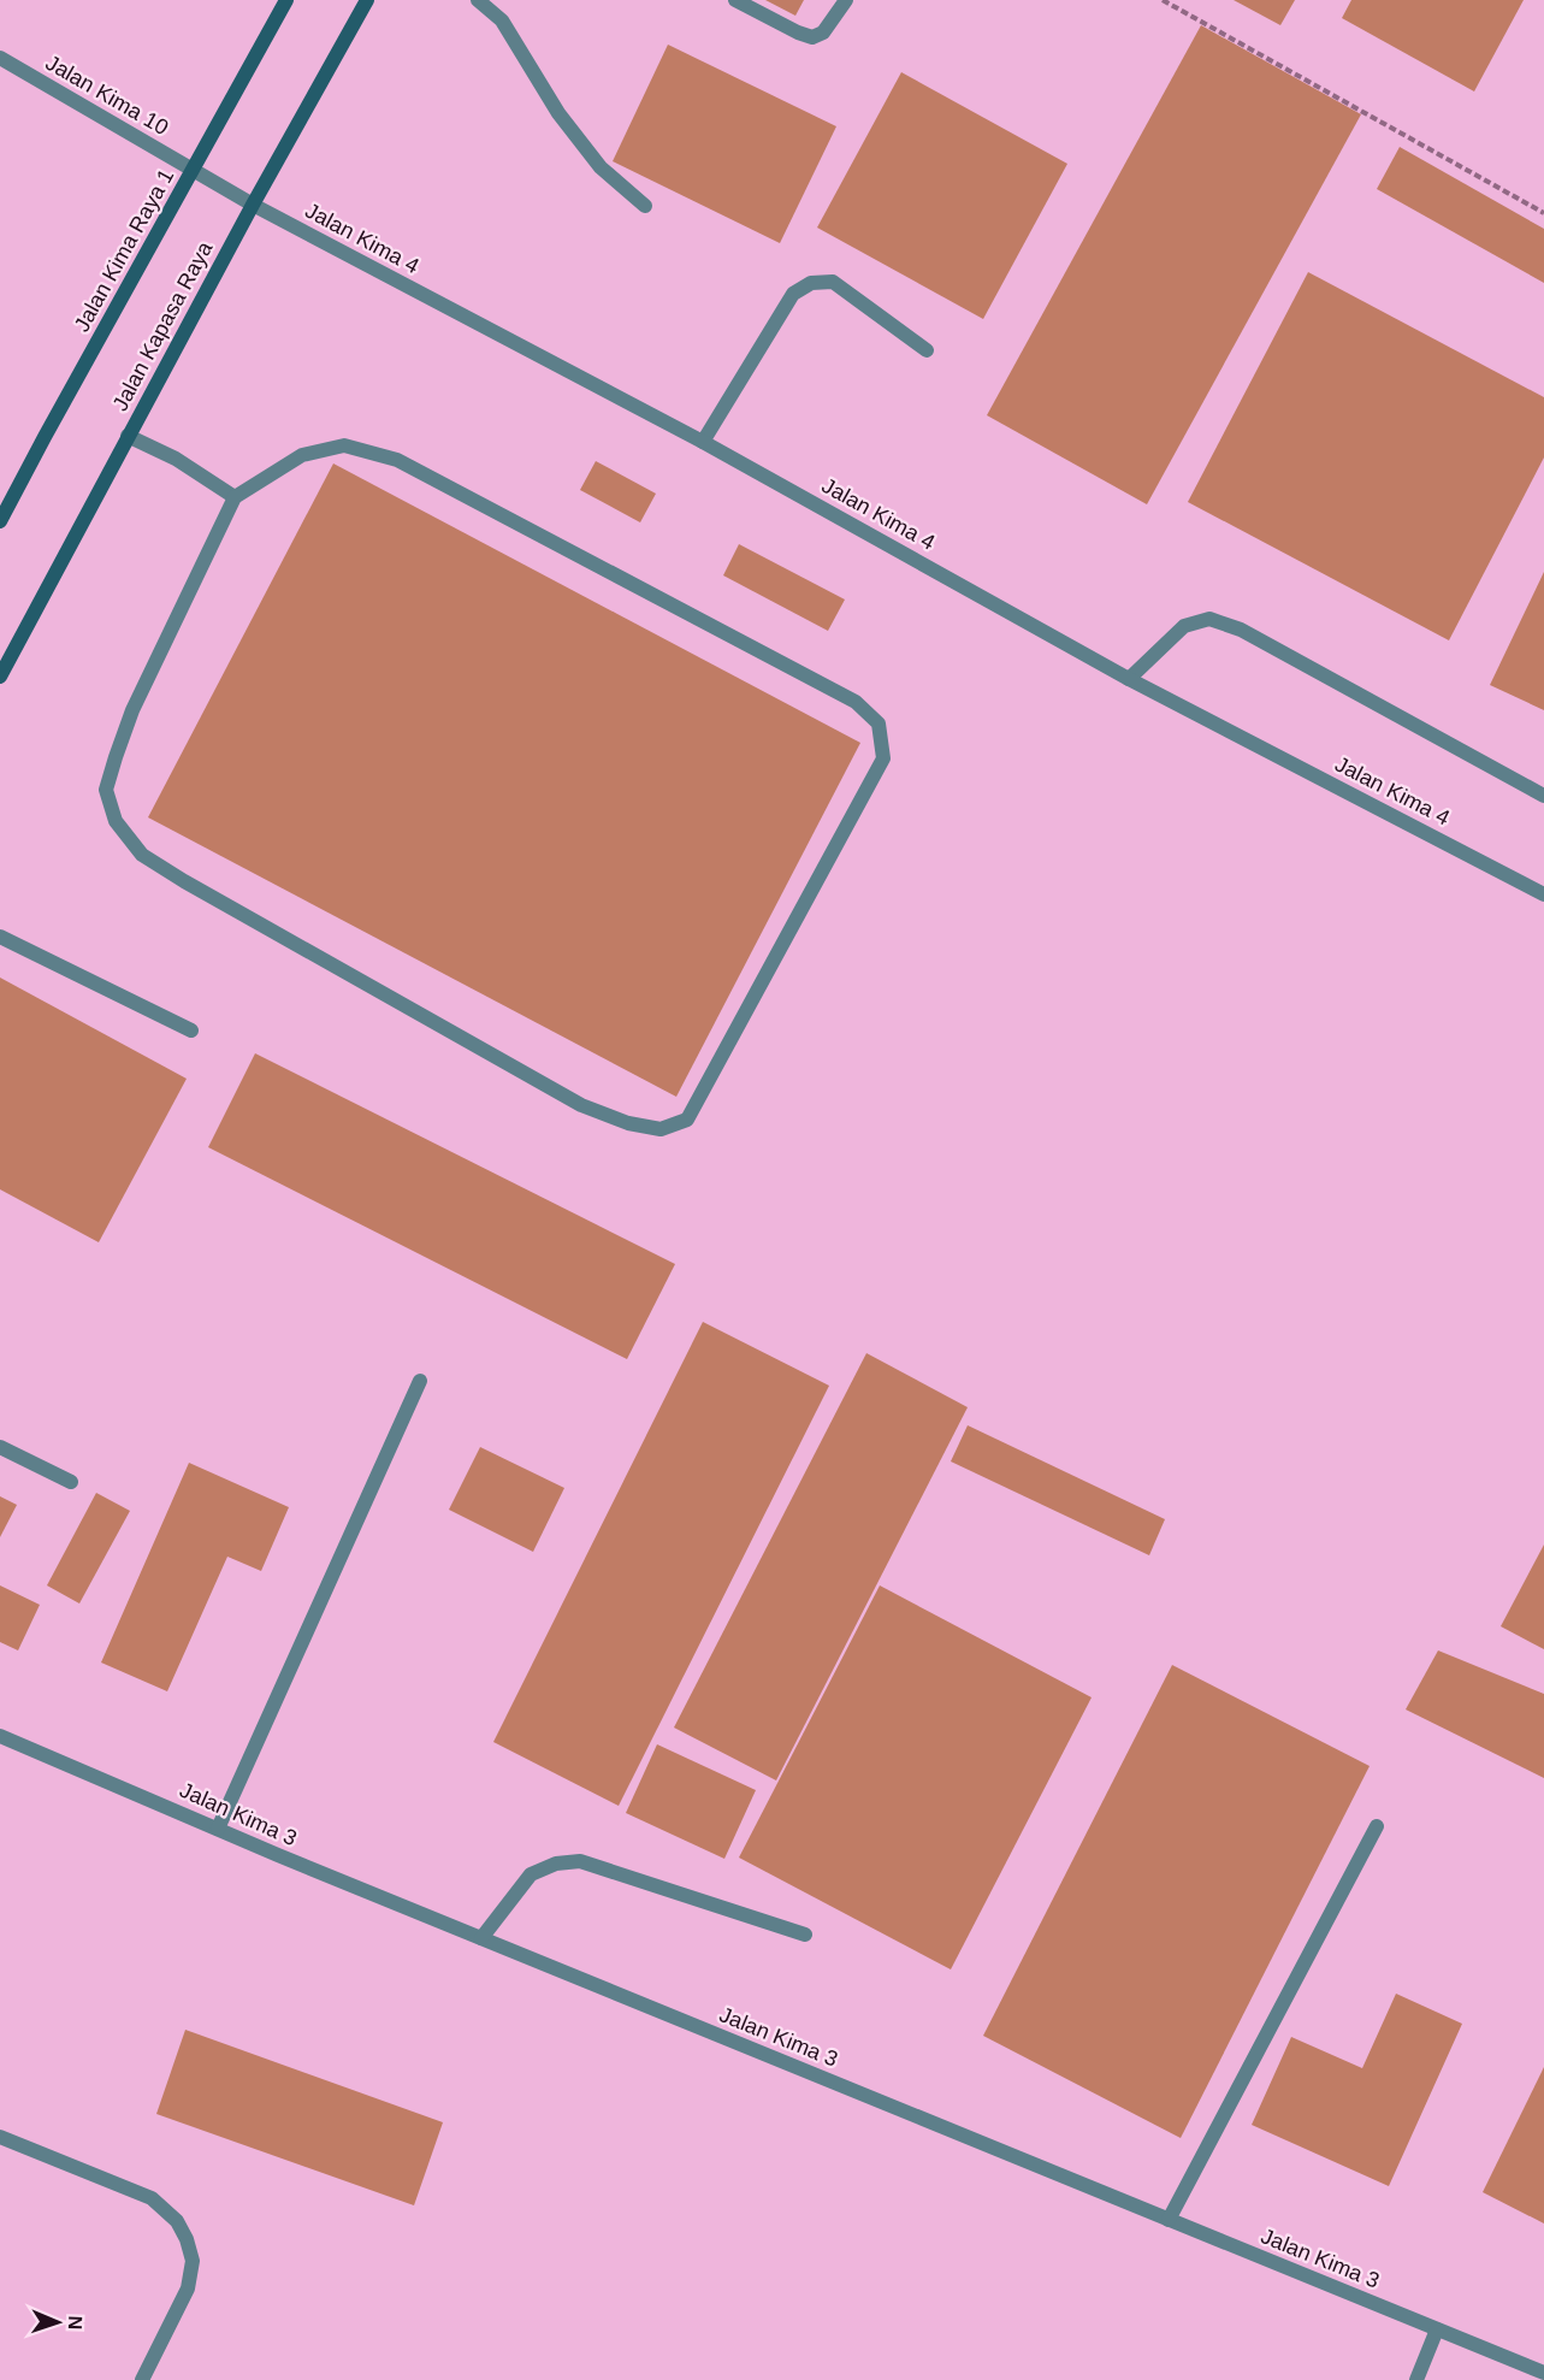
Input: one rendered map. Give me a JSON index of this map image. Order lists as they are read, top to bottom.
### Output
{
  "streets": {
    "main road": ["Jalan Kima Raya 1", "Jalan Kapasa Raya"],
    "street": ["Jalan Kima 10", "Jalan Kima 4", "Jalan Kima 3"]
  },
  "crossings": [
    ["Jalan Kima 10", "Jalan Kima 4"],
    ["Jalan Kima 10", "Jalan Kima Raya 1"],
    ["Jalan Kima 4", "Jalan Kima Raya 1"],
    ["Jalan Kima 4", "Jalan Kapasa Raya"]
  ],
  "north": "right"
}
